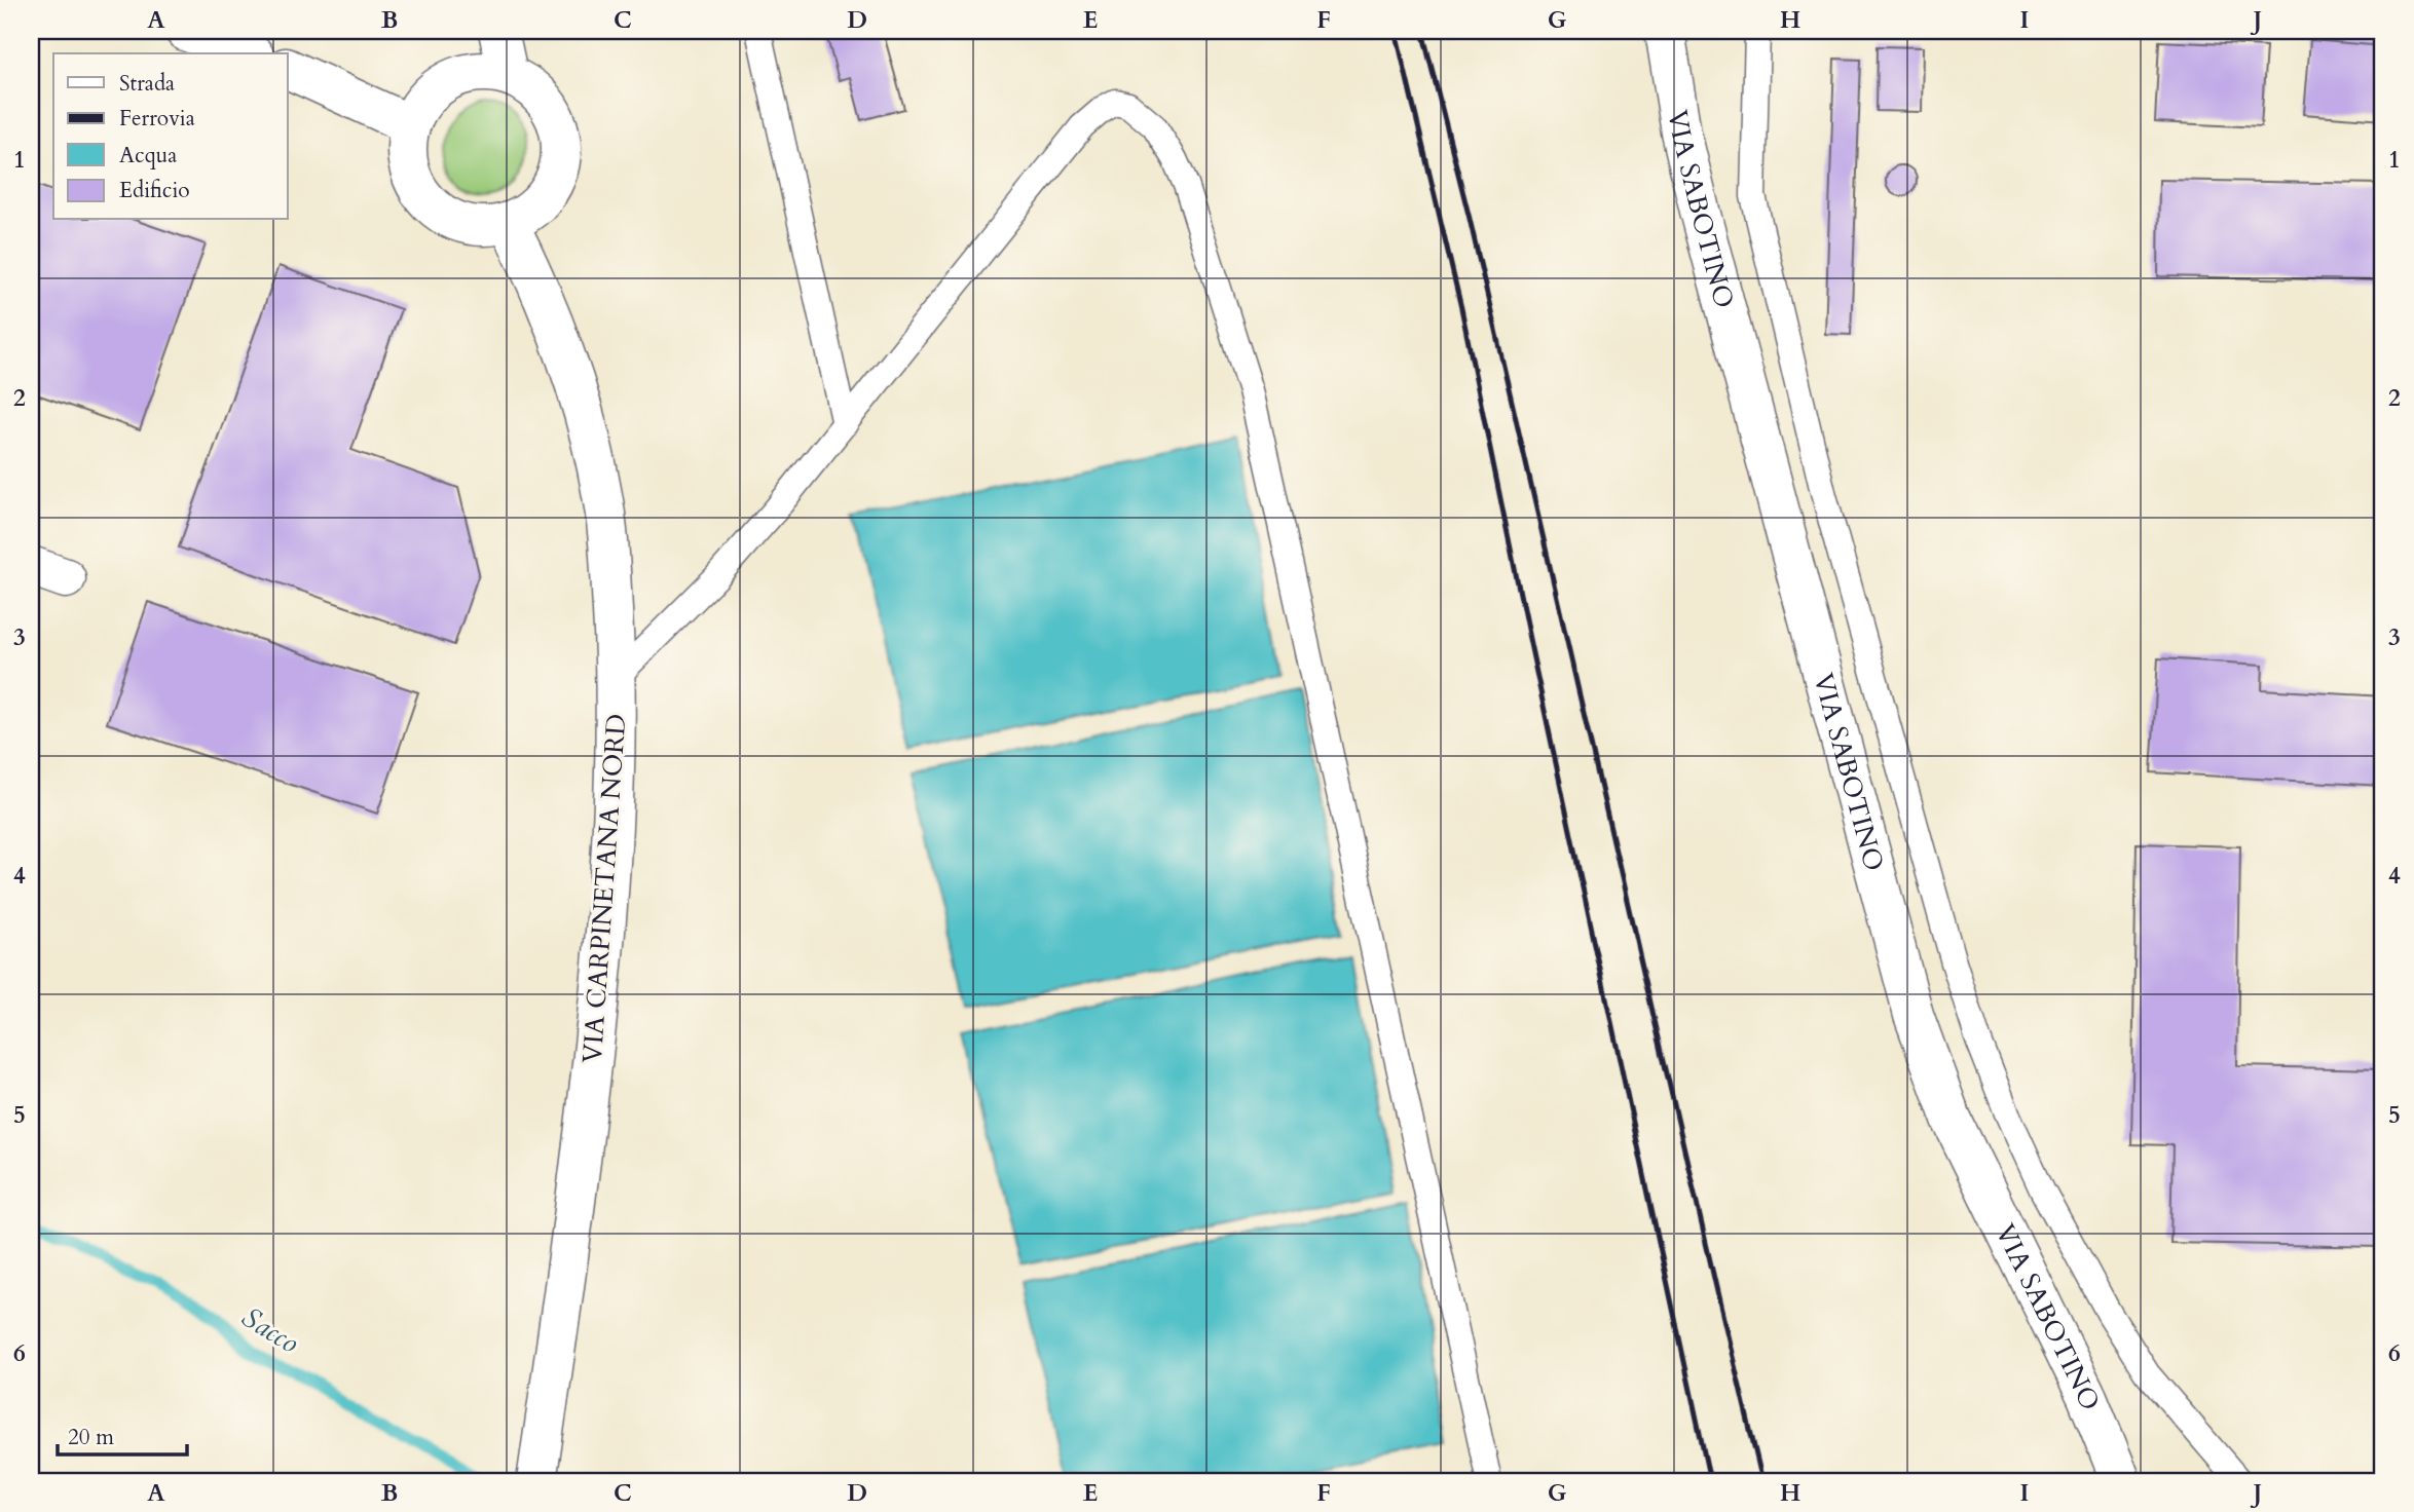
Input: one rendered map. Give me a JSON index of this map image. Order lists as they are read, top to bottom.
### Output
{
  "streets": {
    "main road": ["VIA SABOTINO", "VIA CARPINETANA NORD"]
  },
  "water": ["Sacco"],
  "legend": [
    "Strada",
    "Ferrovia",
    "Acqua",
    "Edificio"
  ],
  "scale_bar": "20 m",
  "grid": {
    "columns": [
      "A",
      "B",
      "C",
      "D",
      "E",
      "F",
      "G",
      "H",
      "I",
      "J"
    ],
    "rows": [
      "1",
      "2",
      "3",
      "4",
      "5",
      "6"
    ]
  }
}
